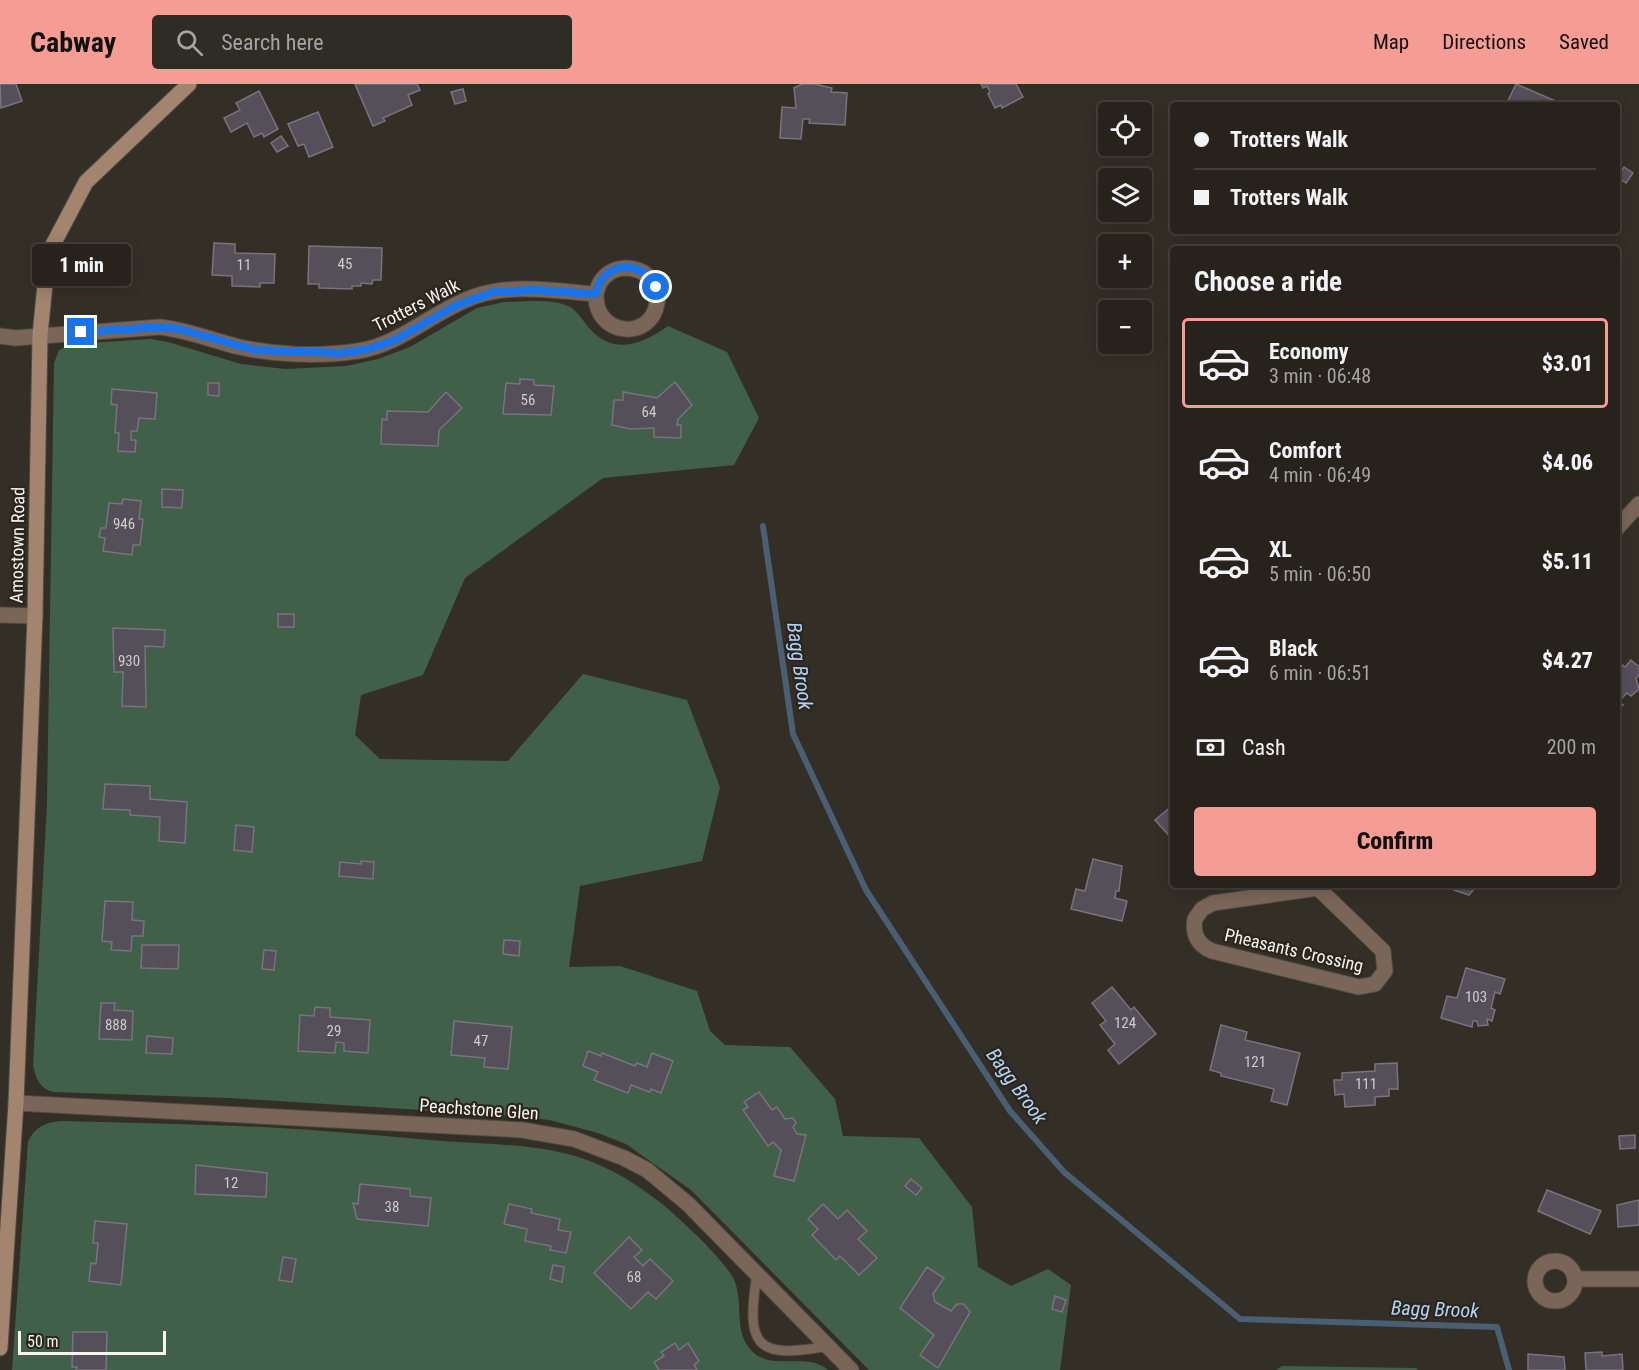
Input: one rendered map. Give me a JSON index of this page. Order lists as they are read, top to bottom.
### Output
{
  "streets": {
    "street": [
      "Trotters Walk",
      "Amostown Road",
      "Pheasants Crossing",
      "Peachstone Glen"
    ]
  },
  "crossings": [
    ["Trotters Walk", "Amostown Road"],
    ["Amostown Road", "Peachstone Glen"]
  ],
  "water": ["Bagg Brook"],
  "house_numbers": [
    "45",
    "11",
    "56",
    "64",
    "946",
    "930",
    "103",
    "124",
    "888",
    "29",
    "47",
    "121",
    "111",
    "12",
    "38",
    "68"
  ],
  "scale_bar": "50 m",
  "page": {
    "header": "Cabway",
    "search": "Search here",
    "nav": ["Map", "Directions", "Saved"],
    "map_buttons": ["+", "−"],
    "banner": ["Trotters Walk", "Trotters Walk"],
    "bubble": "1 min",
    "heading": "Choose a ride",
    "list": [
      {
        "name": "Economy",
        "note": "3 min · 06:48",
        "value": "$3.01"
      },
      {
        "name": "Comfort",
        "note": "4 min · 06:49",
        "value": "$4.06"
      },
      {
        "name": "XL",
        "note": "5 min · 06:50",
        "value": "$5.11"
      },
      {
        "name": "Black",
        "note": "6 min · 06:51",
        "value": "$4.27"
      }
    ],
    "pay": ["Cash", "200 m"],
    "buttons": "Confirm",
    "scale": "50 m"
  }
}
